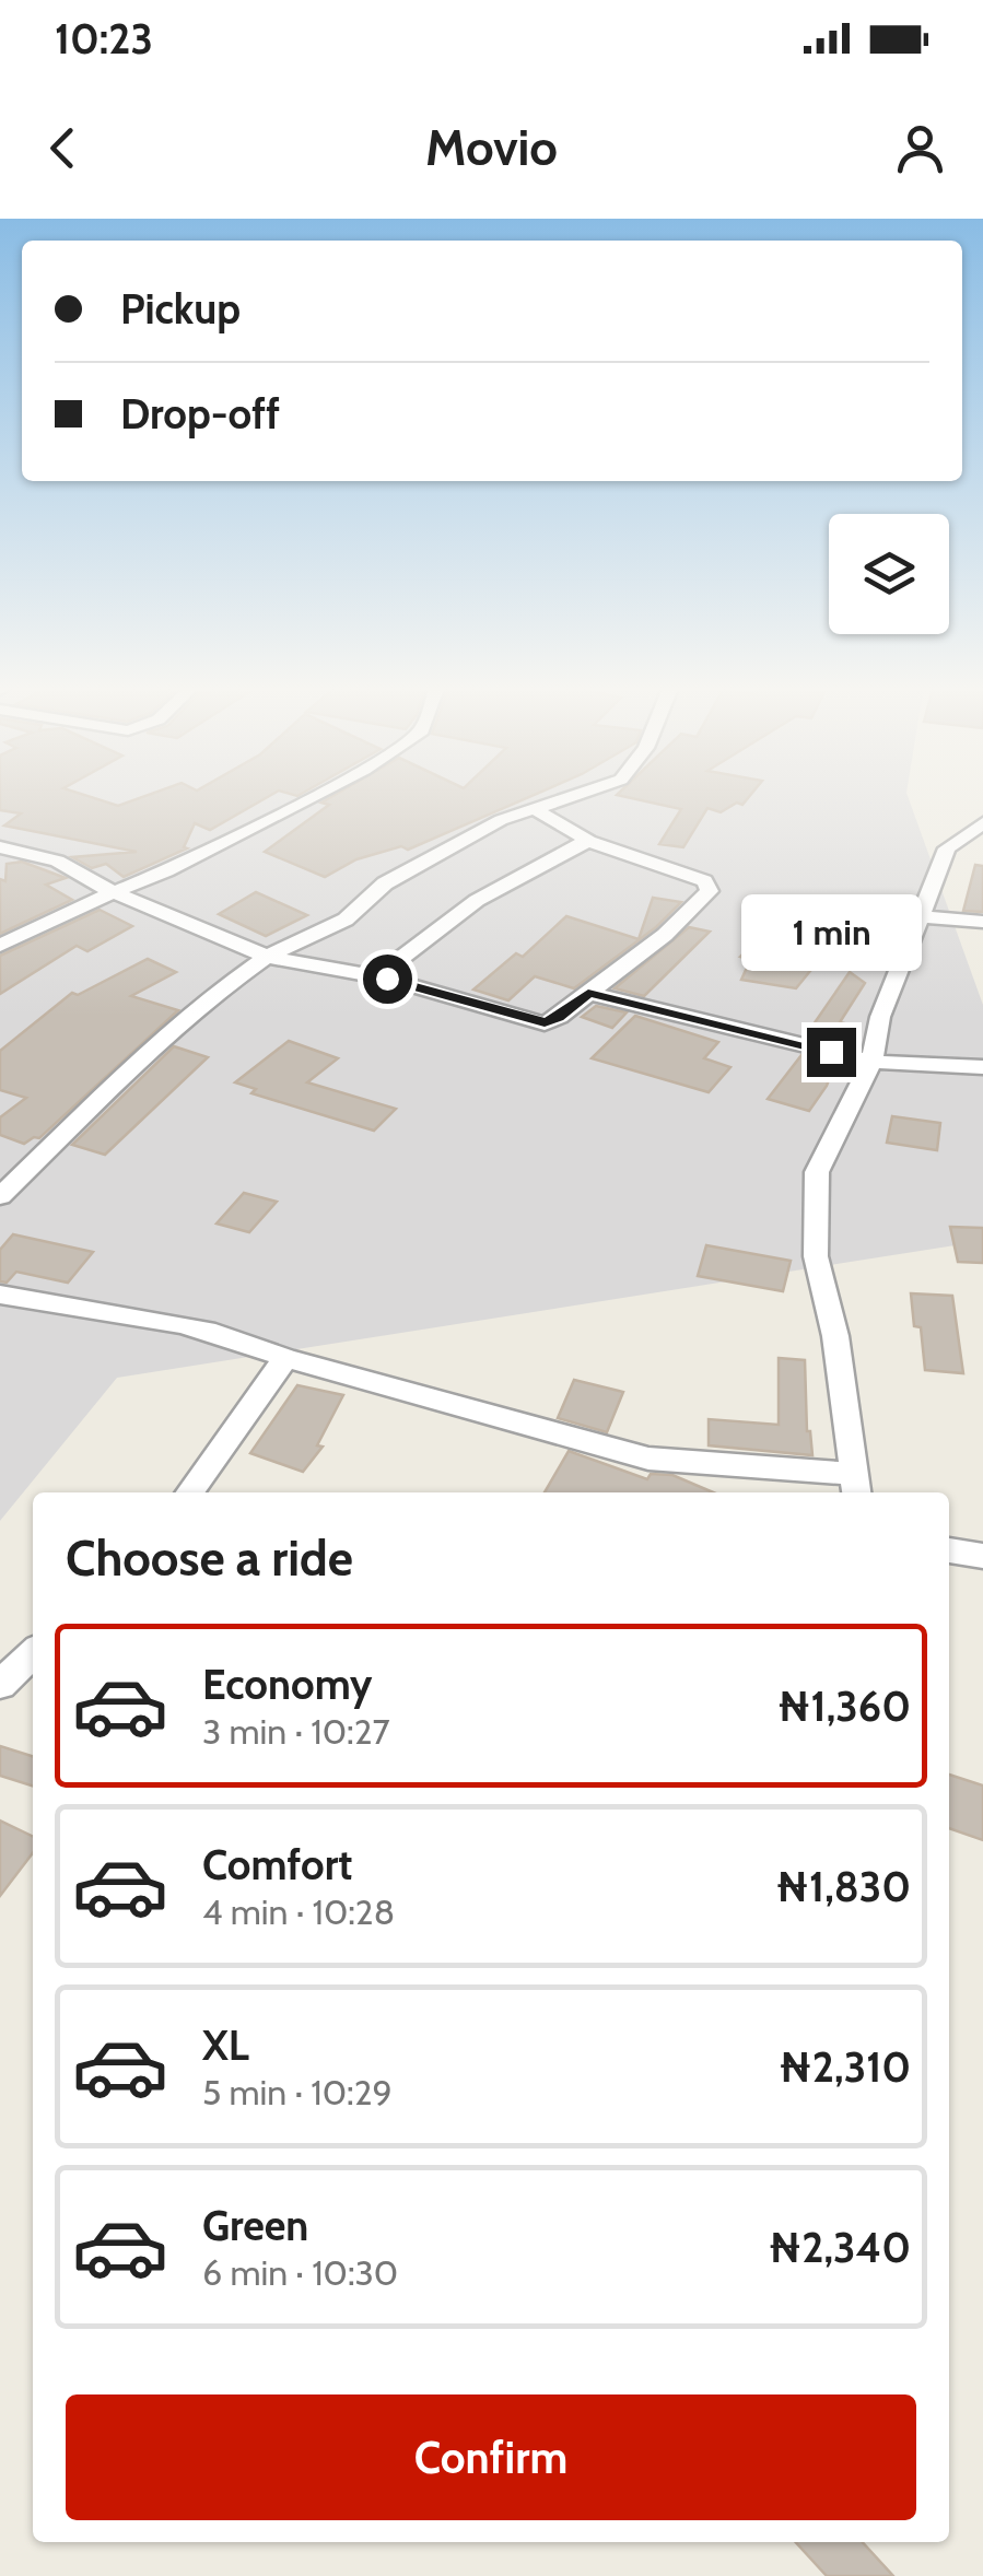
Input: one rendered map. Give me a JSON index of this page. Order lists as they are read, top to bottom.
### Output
{
  "page": {
    "status": "10:23",
    "header": "Movio",
    "banner": ["Pickup", "Drop-off"],
    "bubble": "1 min",
    "heading": "Choose a ride",
    "list": [
      {
        "name": "Economy",
        "note": "3 min · 10:27",
        "value": "₦1,360"
      },
      {
        "name": "Comfort",
        "note": "4 min · 10:28",
        "value": "₦1,830"
      },
      {
        "name": "XL",
        "note": "5 min · 10:29",
        "value": "₦2,310"
      },
      {
        "name": "Green",
        "note": "6 min · 10:30",
        "value": "₦2,340"
      }
    ],
    "buttons": "Confirm"
  }
}
